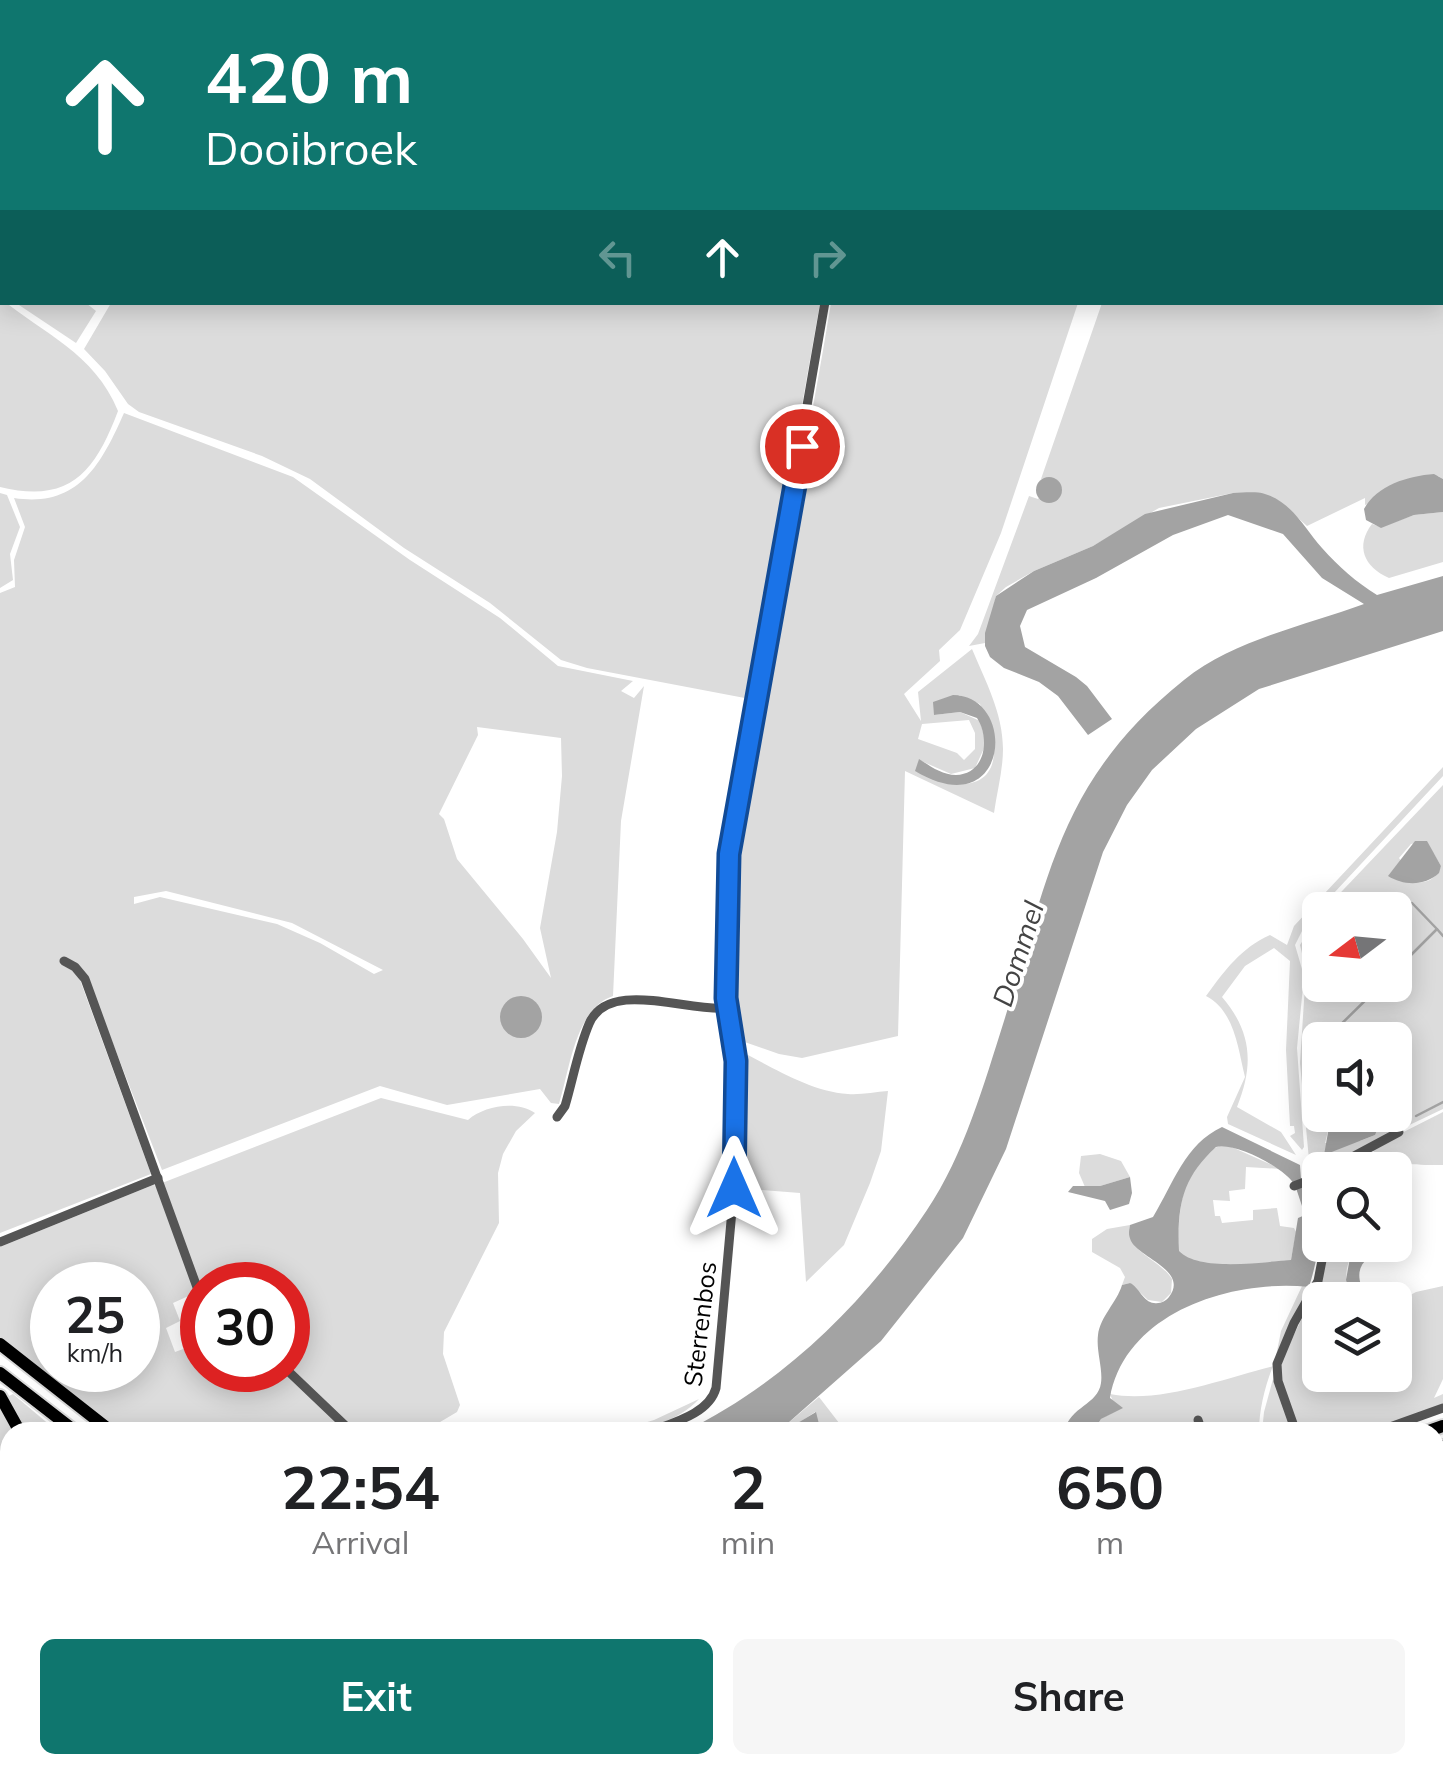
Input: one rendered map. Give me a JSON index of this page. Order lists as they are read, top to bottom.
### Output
{
  "streets": {
    "street": ["Sterrenbos"]
  },
  "water": ["Dommel"],
  "north": "left",
  "page": {
    "turn": ["420 m", "Dooibroek"],
    "speed": "25 km/h",
    "limit": "30",
    "eta": [
      "22:54",
      "Arrival",
      "2",
      "min",
      "650",
      "m"
    ],
    "buttons": ["Exit", "Share"]
  }
}
